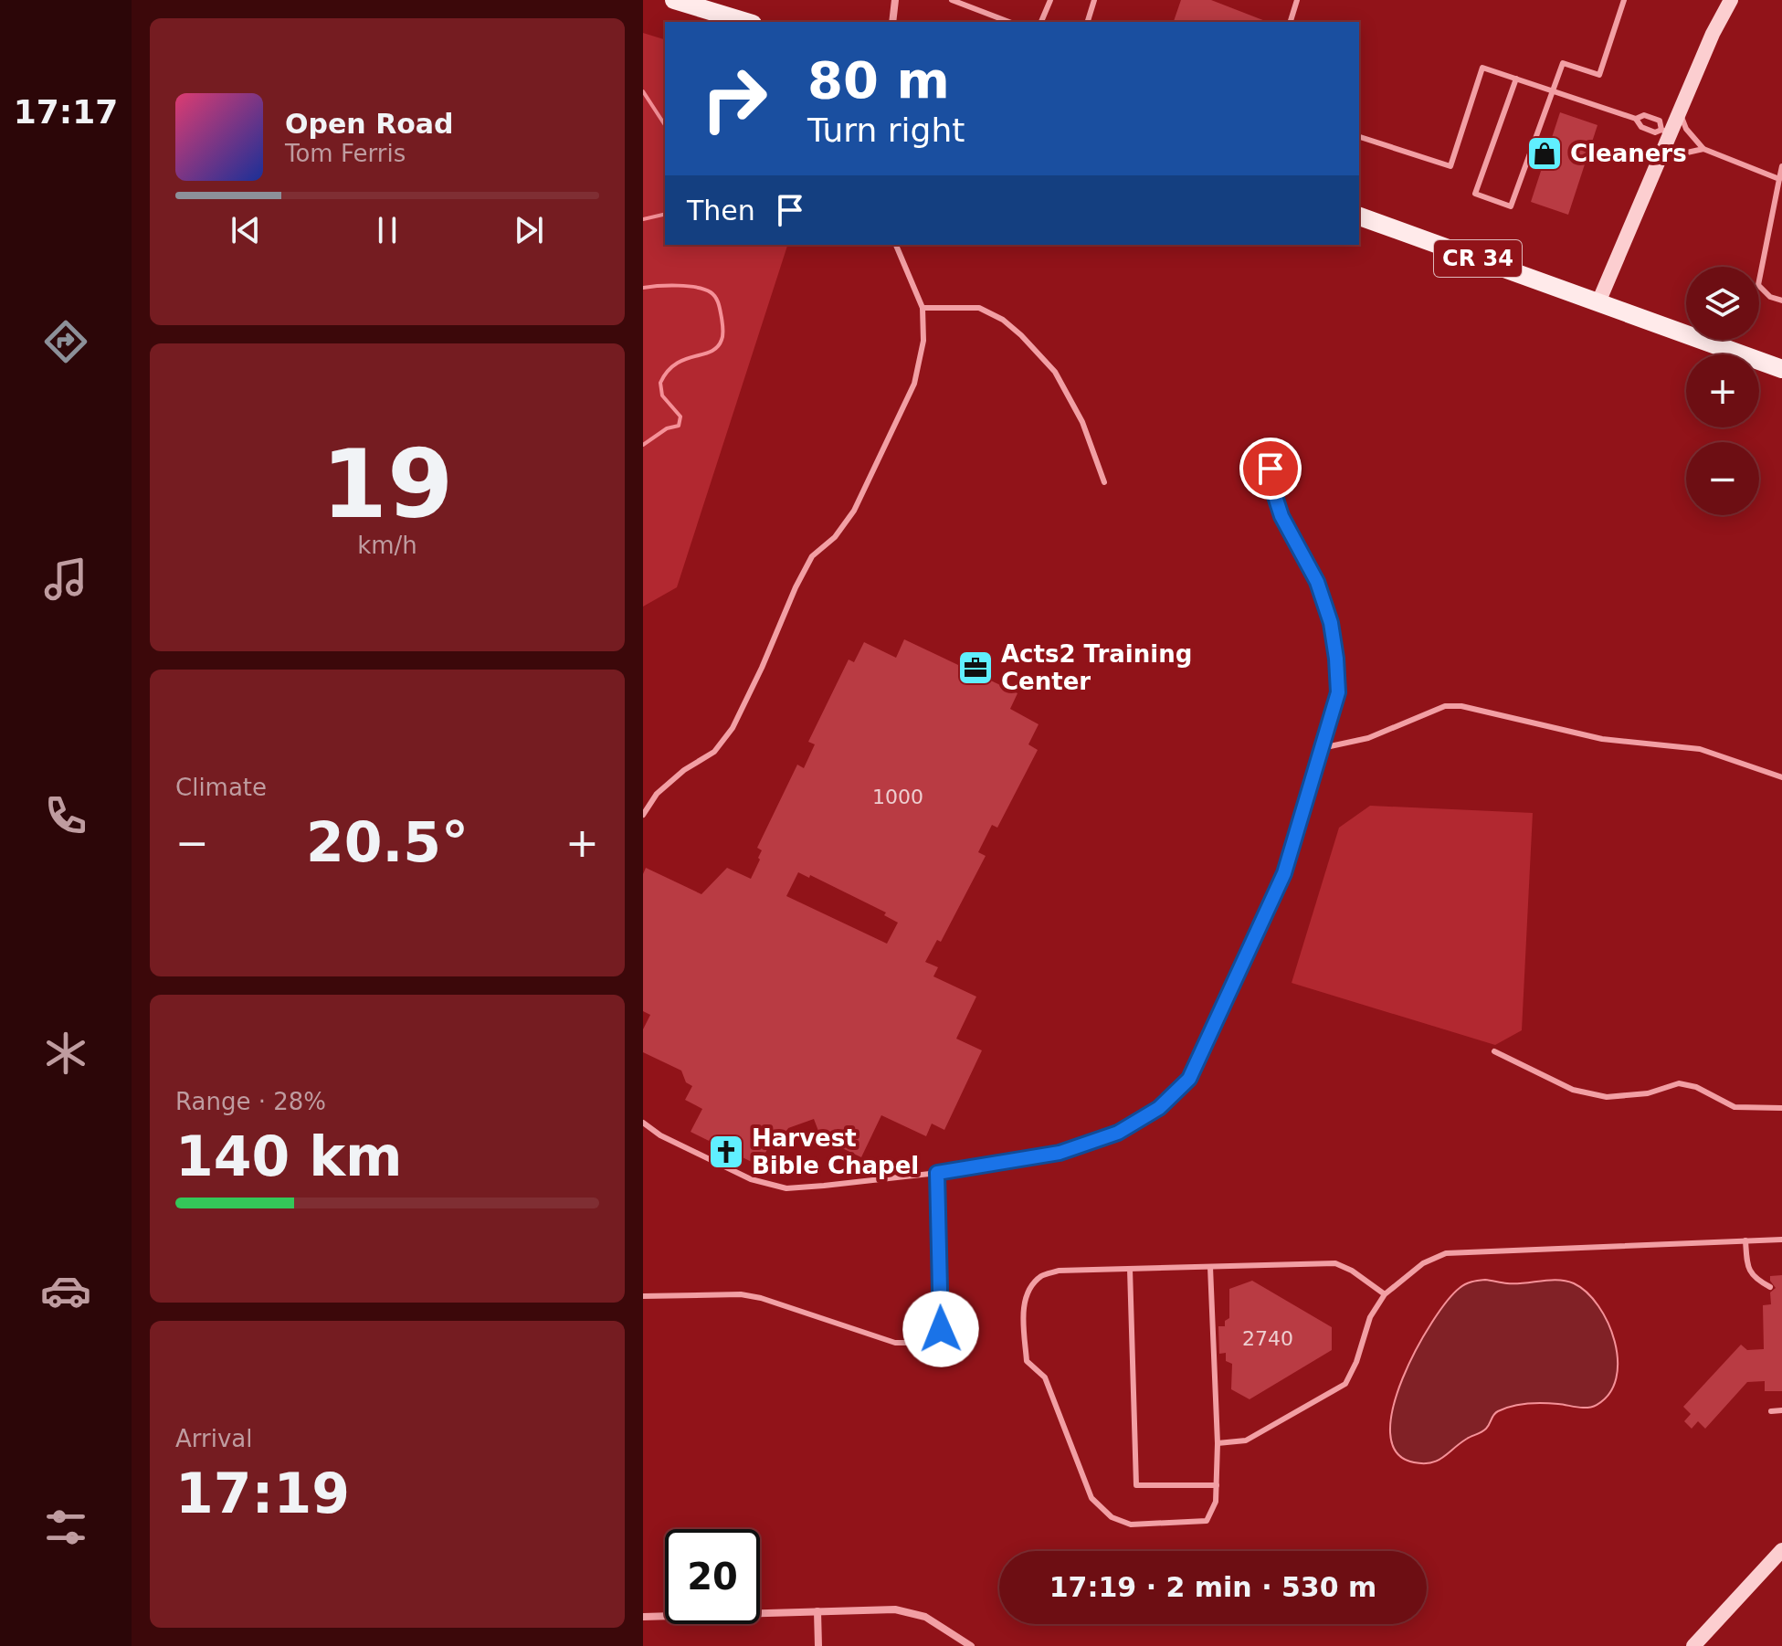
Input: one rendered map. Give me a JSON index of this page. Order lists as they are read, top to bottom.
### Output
{
  "streets": {
    "main road": ["CR 34"]
  },
  "places": {
    "shop": ["Cleaners"],
    "office": ["Acts2 Training Center"],
    "church": ["Harvest Bible Chapel"]
  },
  "house_numbers": ["1000", "2740"],
  "page": {
    "tabs": "17:17",
    "turn": ["80 m", "Turn right"],
    "song": ["Open Road", "Tom Ferris"],
    "then": "Then",
    "map_buttons": ["+", "−"],
    "tile": [
      ["19", "km/h"],
      "Climate",
      ["Range · 28%", "140 km"],
      ["Arrival", "17:19"]
    ],
    "heat": ["−", "20.5°", "+"],
    "limit": "20",
    "trip": "17:19 · 2 min · 530 m"
  }
}
